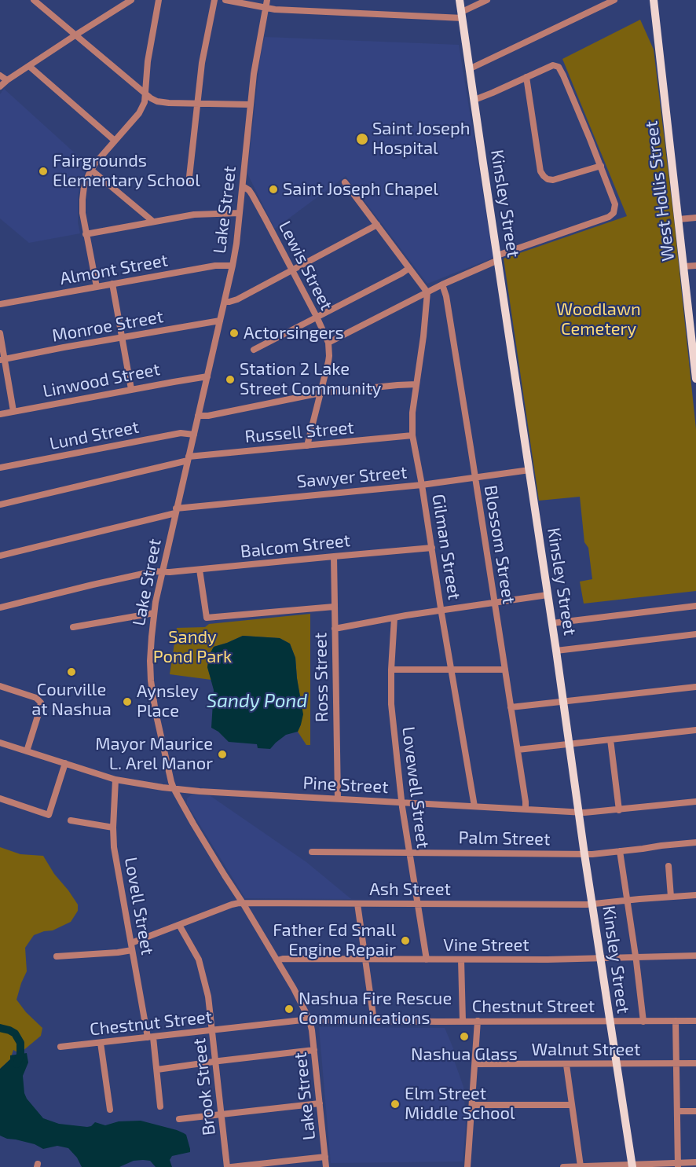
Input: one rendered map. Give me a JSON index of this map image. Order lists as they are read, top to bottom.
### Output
{
  "streets": {
    "main road": ["West Hollis Street", "Kinsley Street"],
    "street": [
      "Lake Street",
      "Lewis Street",
      "Almont Street",
      "Monroe Street",
      "Linwood Street",
      "Russell Street",
      "Lund Street",
      "Sawyer Street",
      "Blossom Street",
      "Balcom Street",
      "Gilman Street",
      "Ross Street",
      "Pine Street",
      "Lovewell Street",
      "Palm Street",
      "Ash Street",
      "Lovell Street",
      "Vine Street",
      "Chestnut Street",
      "Walnut Street",
      "Brook Street"
    ]
  },
  "crossings": [
    ["Kinsley Street", "Sawyer Street"],
    ["Kinsley Street", "Pine Street"],
    ["Kinsley Street", "Palm Street"],
    ["Kinsley Street", "Ash Street"],
    ["Kinsley Street", "Vine Street"],
    ["Kinsley Street", "Chestnut Street"],
    ["Kinsley Street", "Walnut Street"],
    ["Lake Street", "Lewis Street"],
    ["Lake Street", "Almont Street"],
    ["Lake Street", "Monroe Street"],
    ["Lake Street", "Linwood Street"],
    ["Lake Street", "Russell Street"],
    ["Lake Street", "Lund Street"],
    ["Lake Street", "Sawyer Street"],
    ["Lake Street", "Balcom Street"],
    ["Lake Street", "Pine Street"],
    ["Lake Street", "Ash Street"],
    ["Lake Street", "Vine Street"],
    ["Lake Street", "Chestnut Street"],
    ["Lewis Street", "Russell Street"],
    ["Russell Street", "Gilman Street"],
    ["Sawyer Street", "Blossom Street"],
    ["Sawyer Street", "Gilman Street"],
    ["Blossom Street", "Pine Street"],
    ["Balcom Street", "Gilman Street"],
    ["Balcom Street", "Ross Street"],
    ["Gilman Street", "Pine Street"],
    ["Ross Street", "Pine Street"],
    ["Pine Street", "Lovewell Street"],
    ["Pine Street", "Lovell Street"],
    ["Lovewell Street", "Palm Street"],
    ["Lovewell Street", "Ash Street"],
    ["Lovewell Street", "Vine Street"],
    ["Ash Street", "Lovell Street"],
    ["Ash Street", "Brook Street"],
    ["Lovell Street", "Chestnut Street"],
    ["Chestnut Street", "Brook Street"]
  ],
  "water": ["Sandy Pond"],
  "parks": ["Woodlawn Cemetery", "Sandy Pond Park"],
  "places": [
    "Saint Joseph Hospital",
    "Fairgrounds Elementary School",
    "Saint Joseph Chapel",
    "Actorsingers",
    "Station 2 Lake Street Community",
    "Courville at Nashua",
    "Aynsley Place",
    "Mayor Maurice L. Arel Manor",
    "Father Ed Small Engine Repair",
    "Nashua Fire Rescue Communications",
    "Nashua Glass",
    "Elm Street Middle School"
  ]
}
